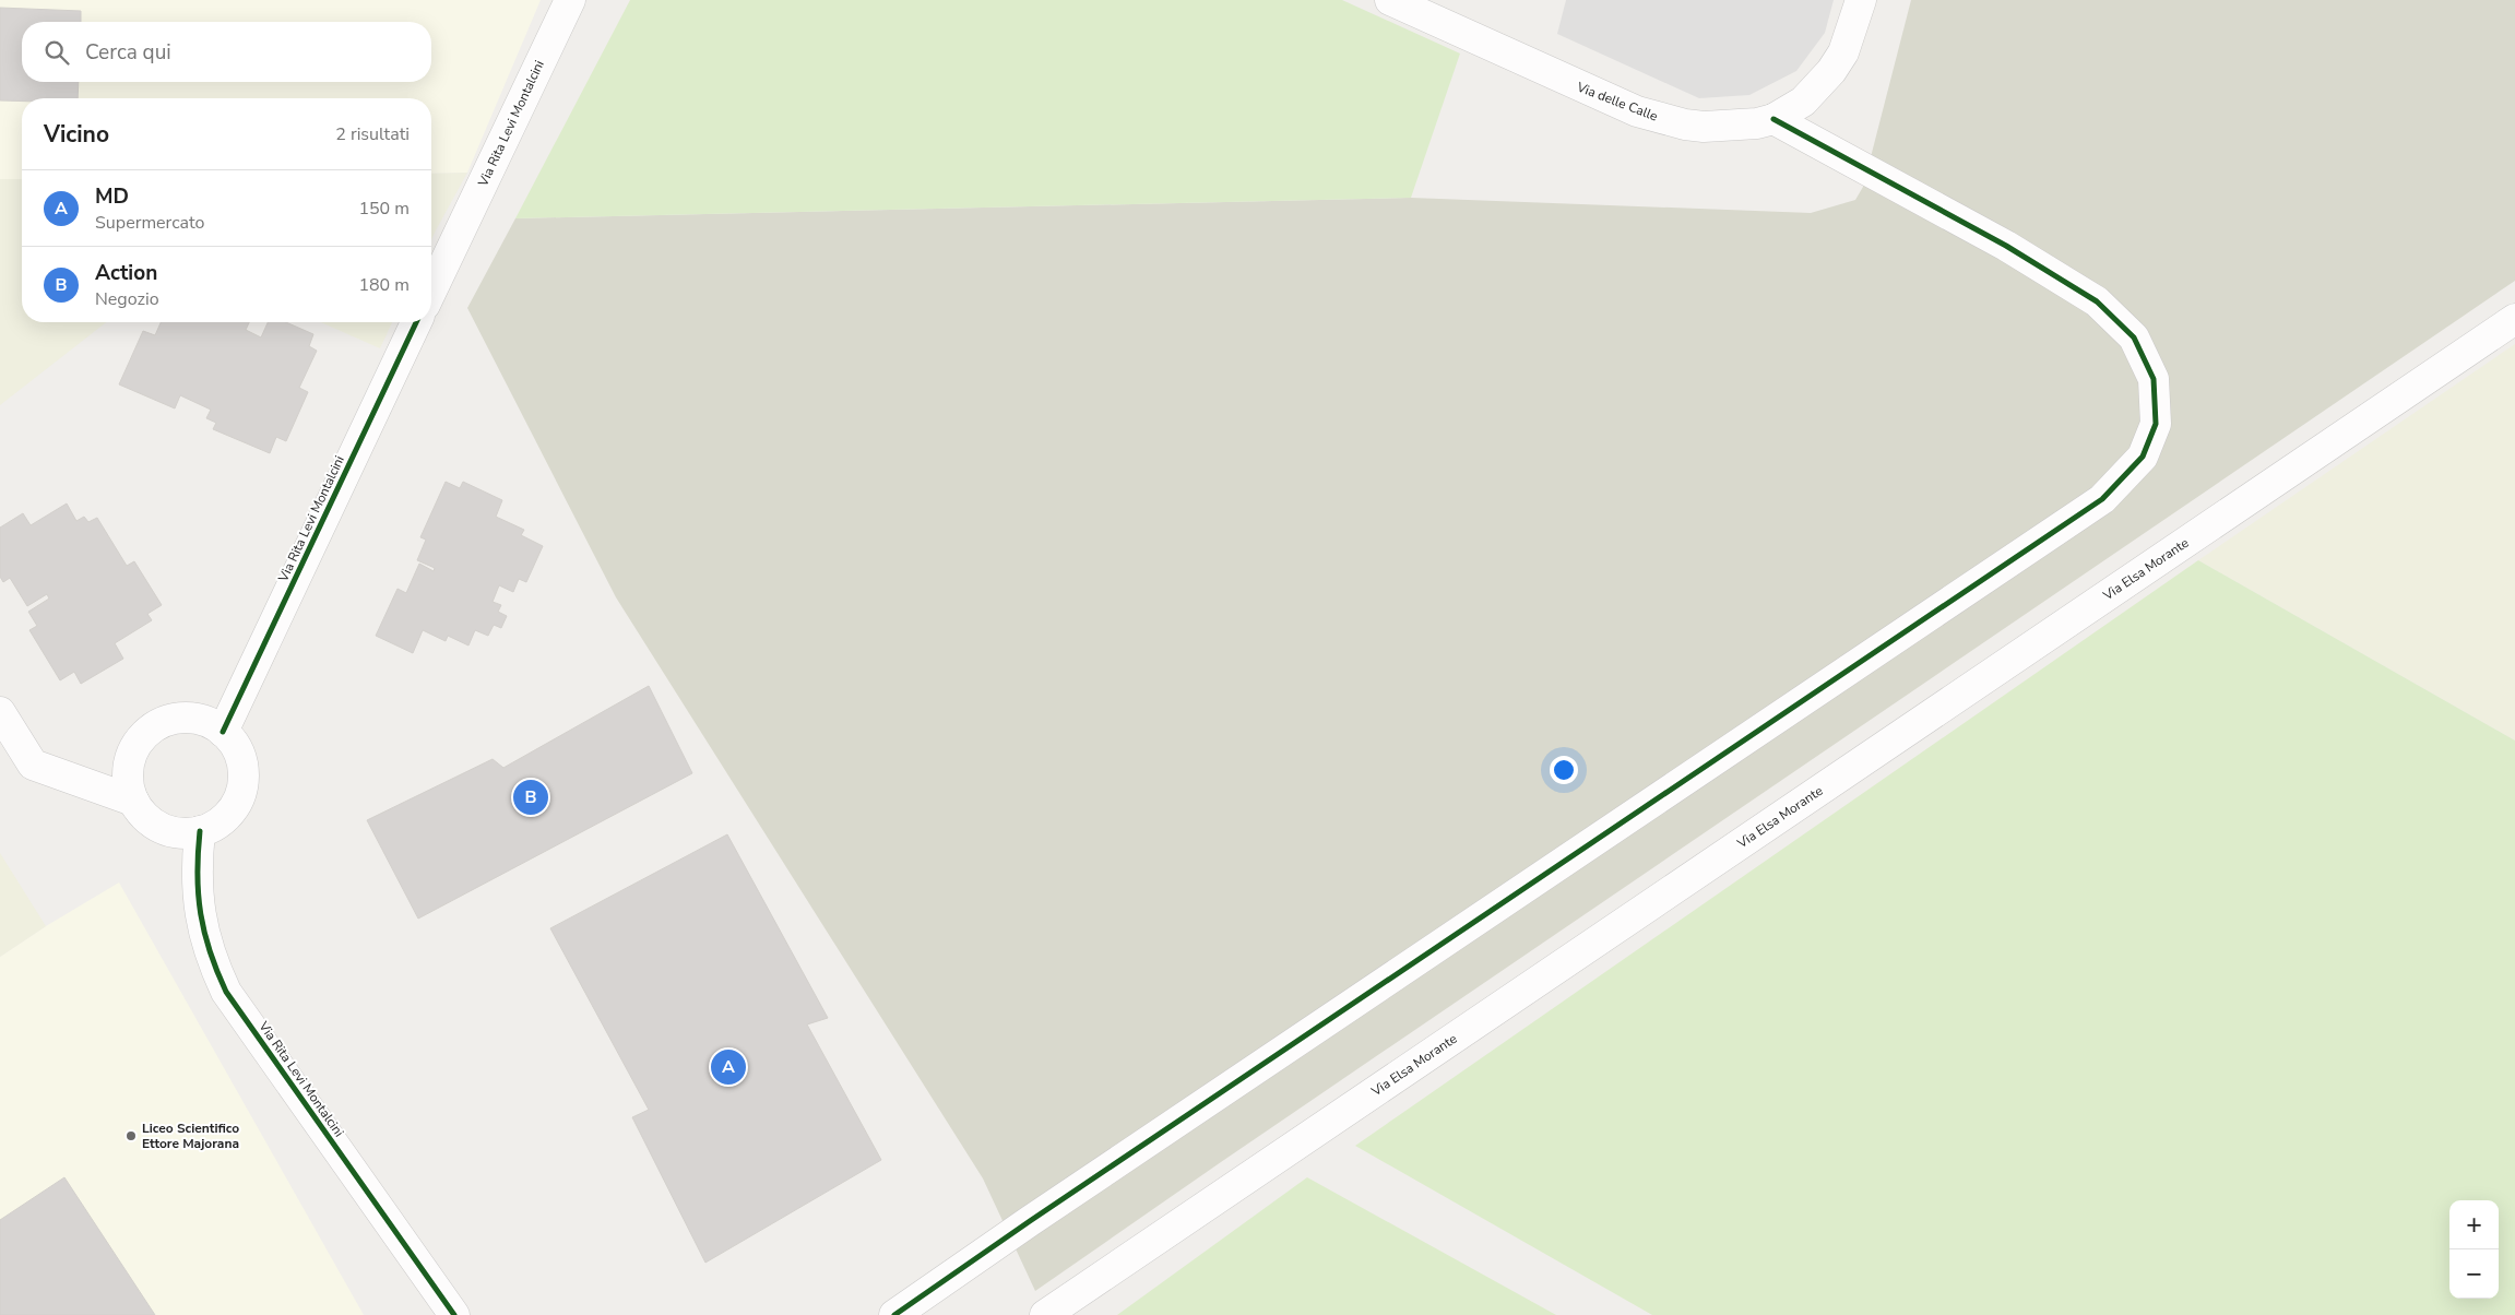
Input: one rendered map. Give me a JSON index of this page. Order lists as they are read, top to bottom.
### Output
{
  "streets": {
    "street": ["Via delle Calle", "Via Rita Levi Montalcini", "Via Elsa Morante"]
  },
  "places": ["Liceo Scientifico Ettore Majorana"],
  "page": {
    "search": "Cerca qui",
    "heading": ["Vicino", "2 risultati"],
    "list": [
      {
        "mark": "A",
        "name": "MD",
        "note": "Supermercato",
        "value": "150 m"
      },
      {
        "mark": "B",
        "name": "Action",
        "note": "Negozio",
        "value": "180 m"
      }
    ],
    "pins": ["B", "A"],
    "map_buttons": ["+", "−"]
  }
}
